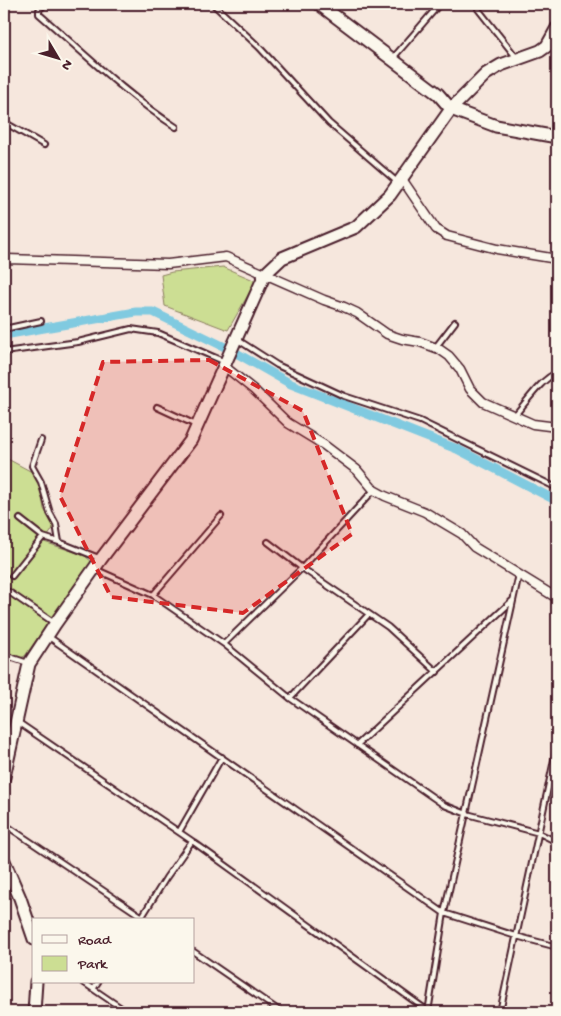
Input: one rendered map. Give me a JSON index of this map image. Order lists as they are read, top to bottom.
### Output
{
  "legend": ["Road", "Park"],
  "north": "bottom right"
}
